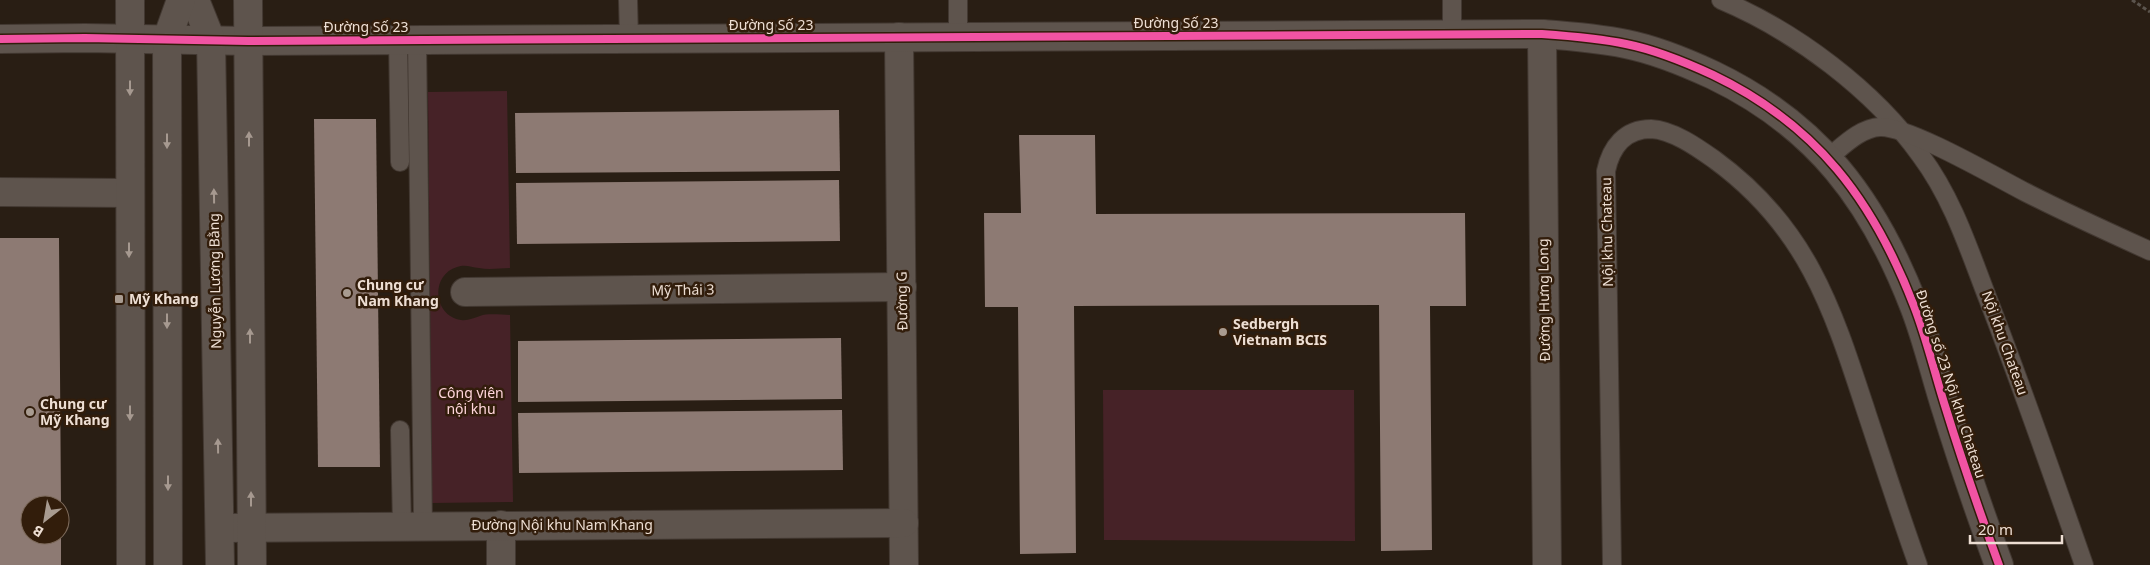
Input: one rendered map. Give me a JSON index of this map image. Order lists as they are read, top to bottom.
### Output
{
  "streets": {
    "street": [
      "Đường Số 23",
      "Nguyễn Lương Bằng",
      "Mỹ Thái 3",
      "Đường Hưng Long",
      "Đường G",
      "Đường số 23 Nội khu Chateau",
      "Đường Nội khu Nam Khang"
    ],
    "lane": ["Nội khu Chateau"]
  },
  "crossings": [
    ["Đường Số 23", "Nguyễn Lương Bằng"],
    ["Đường Số 23", "Đường Hưng Long"],
    ["Đường Số 23", "Đường G"],
    ["Đường Số 23", "Đường số 23 Nội khu Chateau"],
    ["Nội khu Chateau", "Đường số 23 Nội khu Chateau"],
    ["Nguyễn Lương Bằng", "Đường Nội khu Nam Khang"],
    ["Mỹ Thái 3", "Đường G"],
    ["Đường Hưng Long", "Đường số 23 Nội khu Chateau"],
    ["Đường G", "Đường Nội khu Nam Khang"]
  ],
  "parks": ["Công viên nội khu"],
  "places": {
    "other": ["Chung cư Nam Khang", "Sedbergh Vietnam BCIS", "Chung cư Mỹ Khang"],
    "transit": ["Mỹ Khang"]
  },
  "scale_bar": "20 m",
  "north": "bottom left"
}
